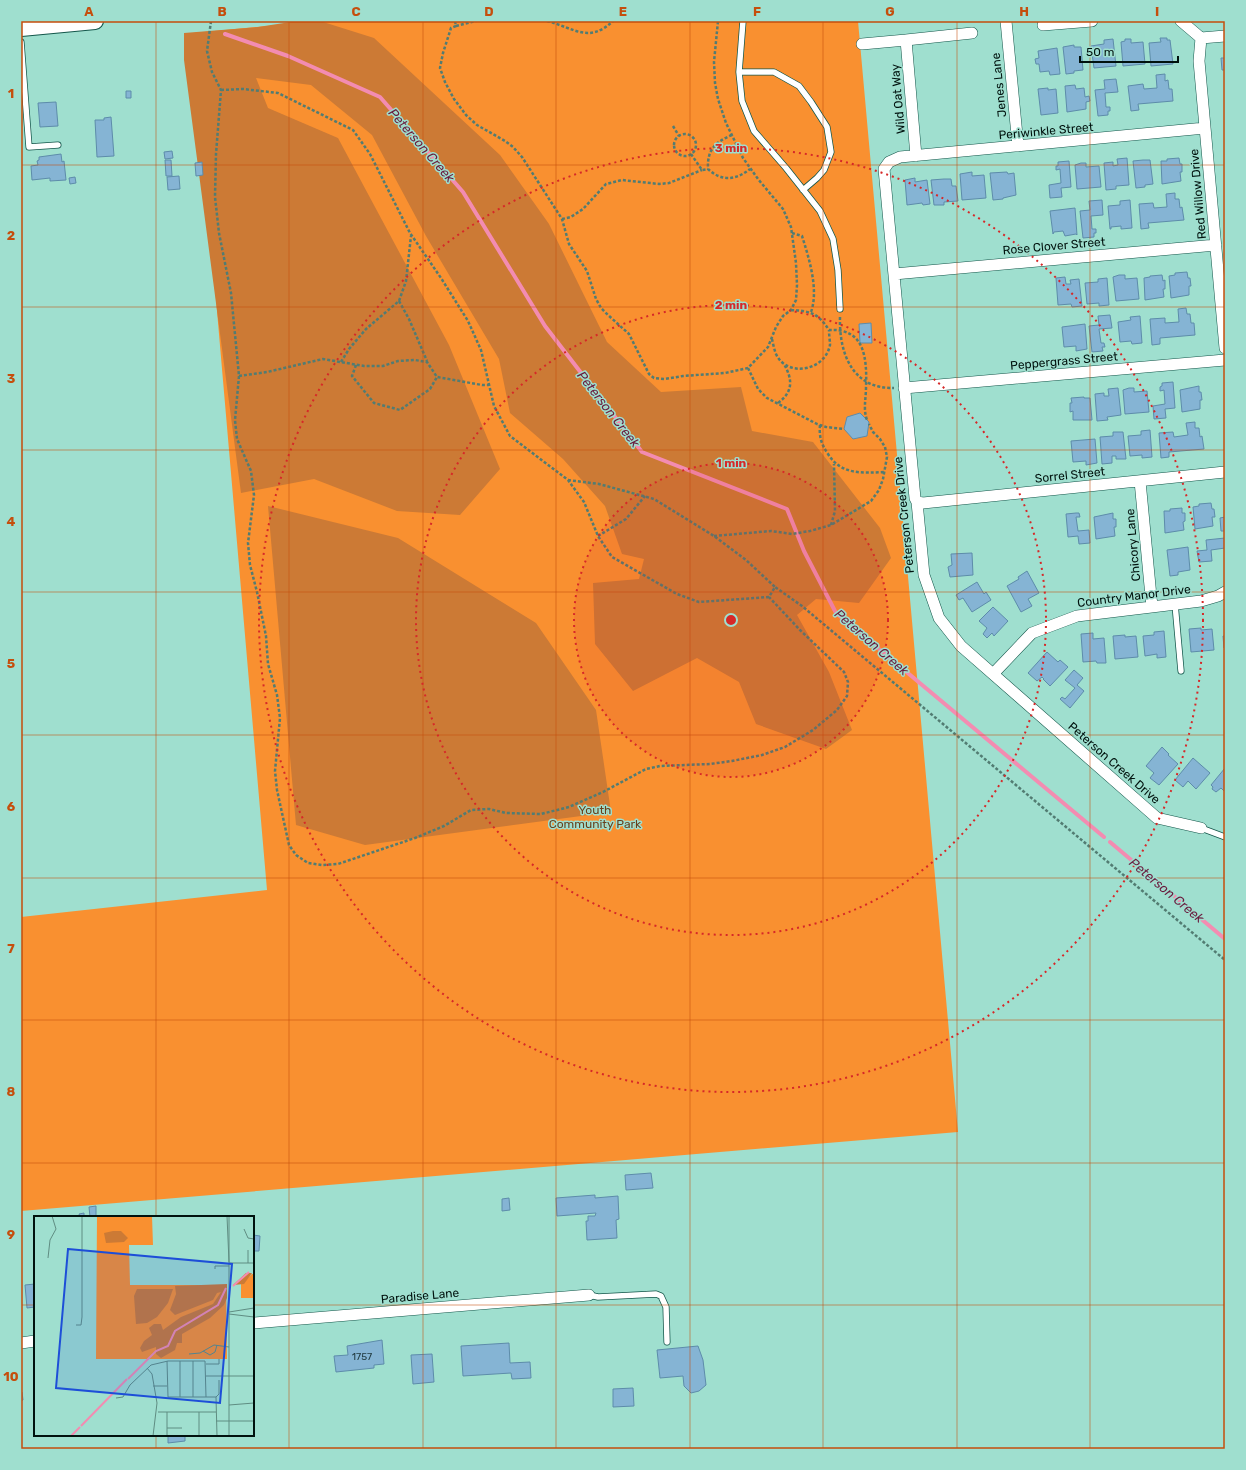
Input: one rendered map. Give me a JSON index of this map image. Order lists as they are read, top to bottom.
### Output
{
  "streets": {
    "street": [
      "Jenes Lane",
      "Wild Oat Way",
      "Periwinkle Street",
      "Red Willow Drive",
      "Rose Clover Street",
      "Peppergrass Street",
      "Sorrel Street",
      "Peterson Creek Drive",
      "Chicory Lane",
      "Country Manor Drive",
      "Paradise Lane"
    ]
  },
  "crossings": [
    ["Jenes Lane", "Periwinkle Street"],
    ["Wild Oat Way", "Periwinkle Street"],
    ["Periwinkle Street", "Red Willow Drive"],
    ["Periwinkle Street", "Peterson Creek Drive"],
    ["Red Willow Drive", "Rose Clover Street"],
    ["Rose Clover Street", "Peterson Creek Drive"],
    ["Peppergrass Street", "Peterson Creek Drive"],
    ["Sorrel Street", "Peterson Creek Drive"],
    ["Sorrel Street", "Chicory Lane"],
    ["Peterson Creek Drive", "Country Manor Drive"],
    ["Chicory Lane", "Country Manor Drive"]
  ],
  "water": ["Peterson Creek"],
  "parks": ["Youth Community Park"],
  "house_numbers": ["1757"],
  "scale_bar": "50 m",
  "grid": {
    "columns": [
      "A",
      "B",
      "C",
      "D",
      "E",
      "F",
      "G",
      "H",
      "I"
    ],
    "rows": [
      "1",
      "2",
      "3",
      "4",
      "5",
      "6",
      "7",
      "8",
      "9",
      "10"
    ]
  },
  "rings": ["3 min", "2 min", "1 min"]
}
